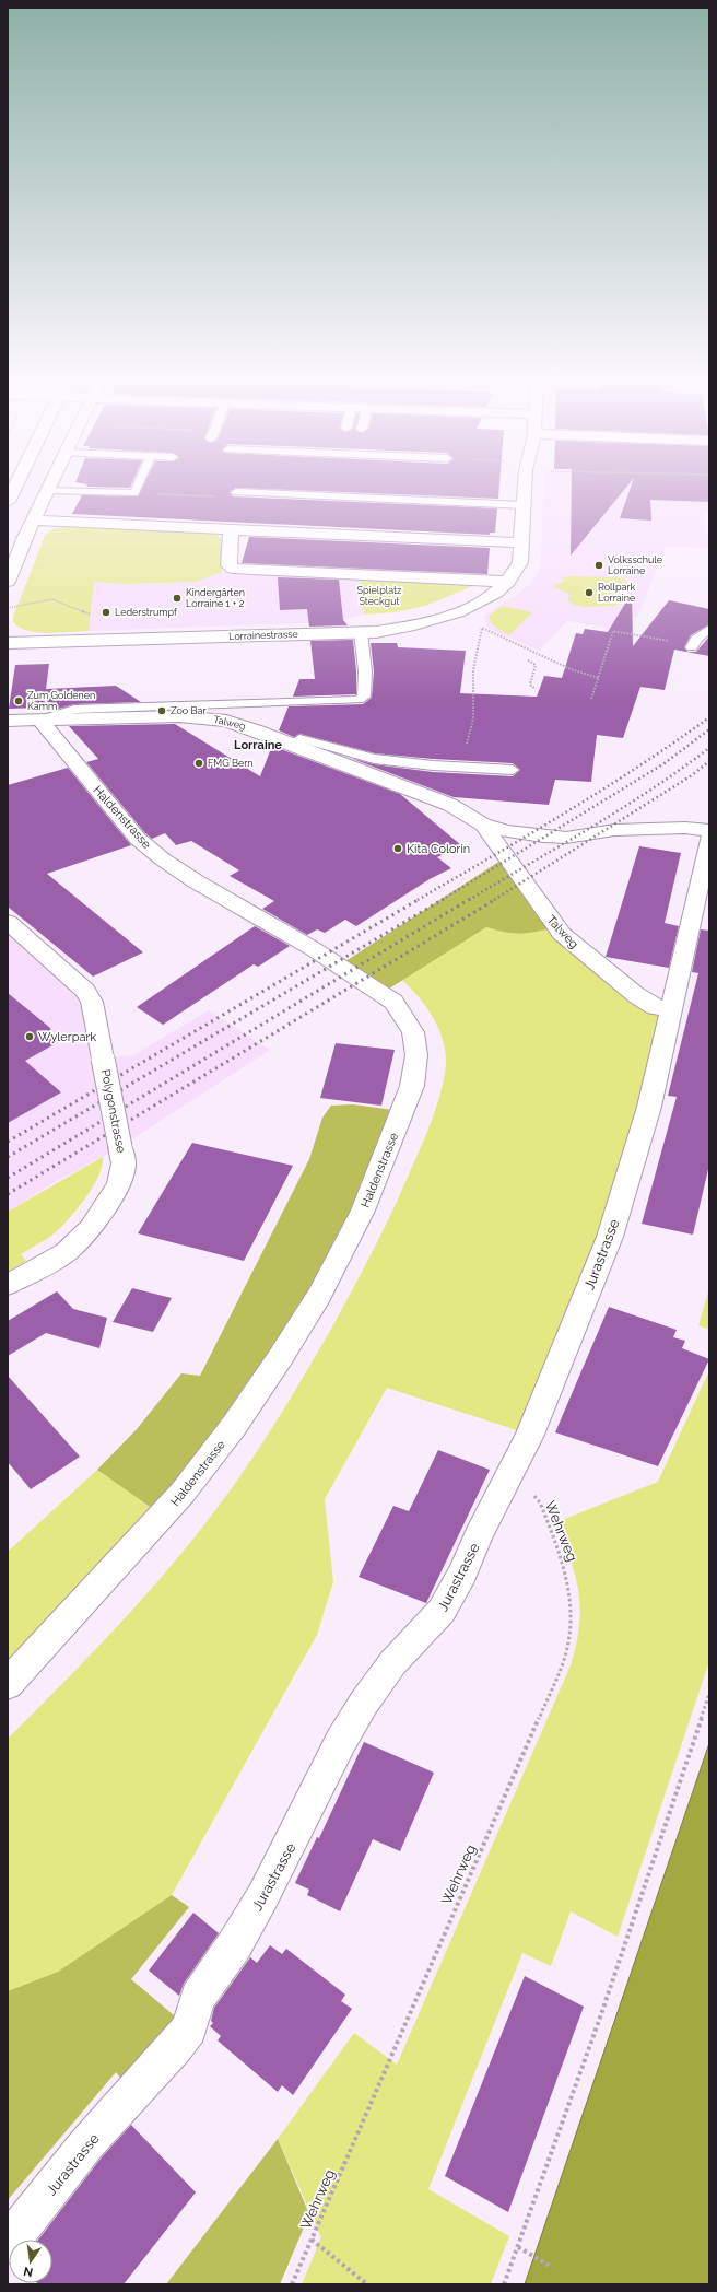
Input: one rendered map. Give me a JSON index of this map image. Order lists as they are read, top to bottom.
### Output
{
  "streets": {
    "street": [
      "Lorrainestrasse",
      "Talweg",
      "Haldenstrasse",
      "Polygonstrasse",
      "Jurastrasse"
    ],
    "path": ["Wehrweg"]
  },
  "crossings": [
    ["Talweg", "Haldenstrasse"],
    ["Talweg", "Jurastrasse"],
    ["Jurastrasse", "Wehrweg"]
  ],
  "districts": ["Lorraine"],
  "parks": ["Spielplatz Steckgut"],
  "places": [
    "Volksschule Lorraine",
    "Rollpark Lorraine",
    "Kindergärten Lorraine 1 + 2",
    "Lederstrumpf",
    "Zum Goldenen Kamm",
    "Zoo Bar",
    "FMG Bern",
    "Kita Colorin",
    "Wylerpark"
  ],
  "north": "bottom"
}
